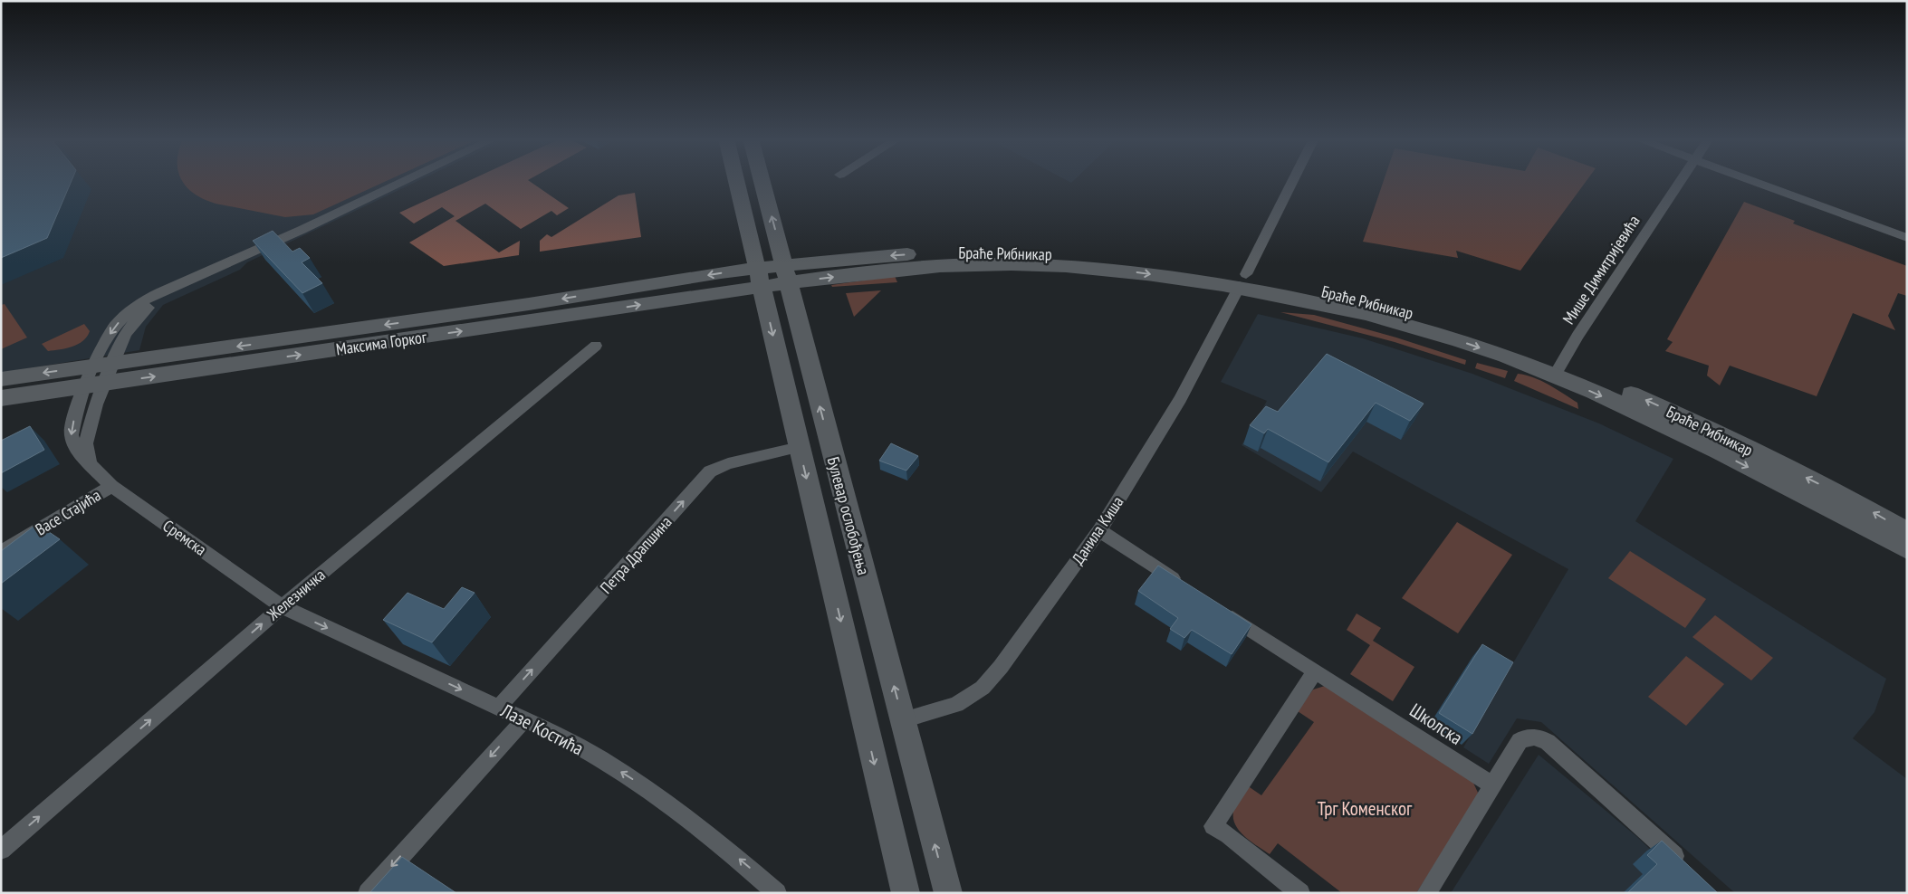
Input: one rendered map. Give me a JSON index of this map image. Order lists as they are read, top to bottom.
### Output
{
  "streets": {
    "street": [
      "Браће Рибникар",
      "Мише Димитријевића",
      "Максима Горког",
      "Васе Стајића",
      "Булевар ослобођења",
      "Данила Киша",
      "Сремска",
      "Петра Драпшина",
      "Железничка",
      "Школска",
      "Лазе Костића"
    ]
  },
  "crossings": [
    ["Браће Рибникар", "Мише Димитријевића"],
    ["Браће Рибникар", "Максима Горког"],
    ["Браће Рибникар", "Булевар ослобођења"],
    ["Браће Рибникар", "Данила Киша"],
    ["Максима Горког", "Булевар ослобођења"],
    ["Максима Горког", "Сремска"],
    ["Васе Стајића", "Сремска"],
    ["Булевар ослобођења", "Данила Киша"],
    ["Булевар ослобођења", "Петра Драпшина"],
    ["Сремска", "Железничка"],
    ["Сремска", "Лазе Костића"],
    ["Петра Драпшина", "Лазе Костића"],
    ["Железничка", "Лазе Костића"]
  ],
  "one_way": ["Петра Драпшина", "Железничка"],
  "parks": ["Трг Коменског"]
}
